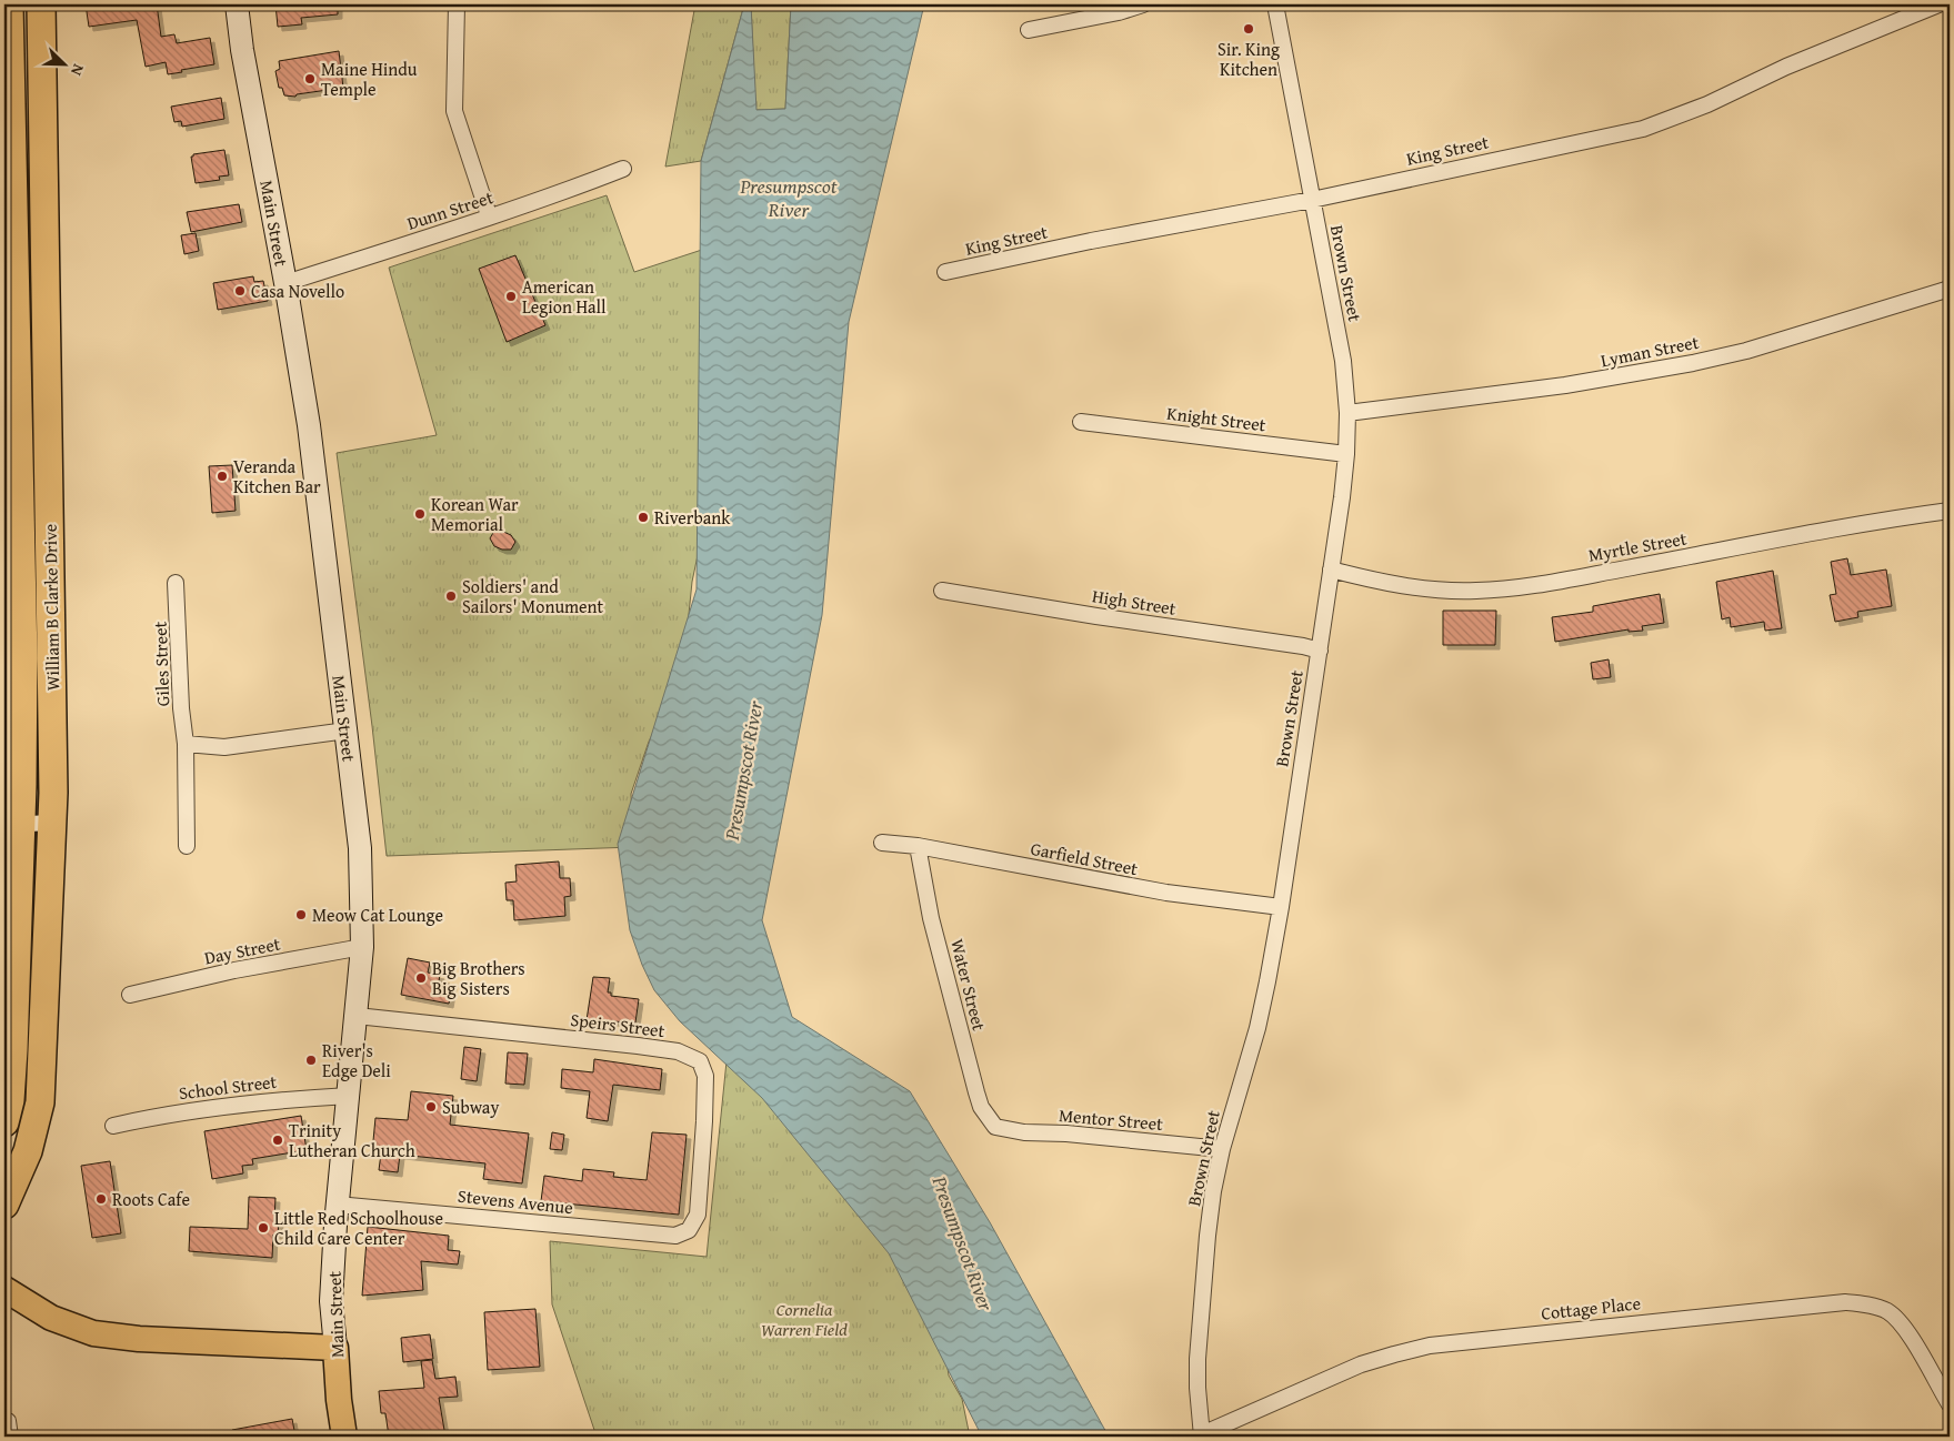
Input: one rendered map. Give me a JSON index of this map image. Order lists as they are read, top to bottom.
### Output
{
  "streets": {
    "highway": ["William B Clarke Drive"],
    "main road": ["Main Street"],
    "street": [
      "King Street",
      "Dunn Street",
      "Brown Street",
      "Lyman Street",
      "Knight Street",
      "Myrtle Street",
      "High Street",
      "Giles Street",
      "Garfield Street",
      "Day Street",
      "Water Street",
      "Speirs Street",
      "School Street",
      "Mentor Street",
      "Stevens Avenue",
      "Cottage Place"
    ]
  },
  "crossings": [
    ["King Street", "Brown Street"],
    ["Dunn Street", "Main Street"],
    ["Main Street", "Day Street"],
    ["Main Street", "Speirs Street"],
    ["Main Street", "School Street"],
    ["Main Street", "Stevens Avenue"],
    ["Brown Street", "Lyman Street"],
    ["Brown Street", "Knight Street"],
    ["Brown Street", "Myrtle Street"],
    ["Brown Street", "High Street"],
    ["Brown Street", "Garfield Street"],
    ["Brown Street", "Mentor Street"],
    ["Brown Street", "Cottage Place"],
    ["Garfield Street", "Water Street"],
    ["Water Street", "Mentor Street"],
    ["Speirs Street", "Stevens Avenue"]
  ],
  "water": ["Presumpscot River"],
  "parks": ["Cornelia Warren Field"],
  "places": [
    "Sir. King Kitchen",
    "Maine Hindu Temple",
    "Casa Novello",
    "American Legion Hall",
    "Veranda Kitchen Bar",
    "Korean War Memorial",
    "Riverbank",
    "Soldiers' and Sailors' Monument",
    "Meow Cat Lounge",
    "Big Brothers Big Sisters",
    "River's Edge Deli",
    "Subway",
    "Trinity Lutheran Church",
    "Roots Cafe",
    "Little Red Schoolhouse Child Care Center"
  ],
  "north": "bottom right"
}
